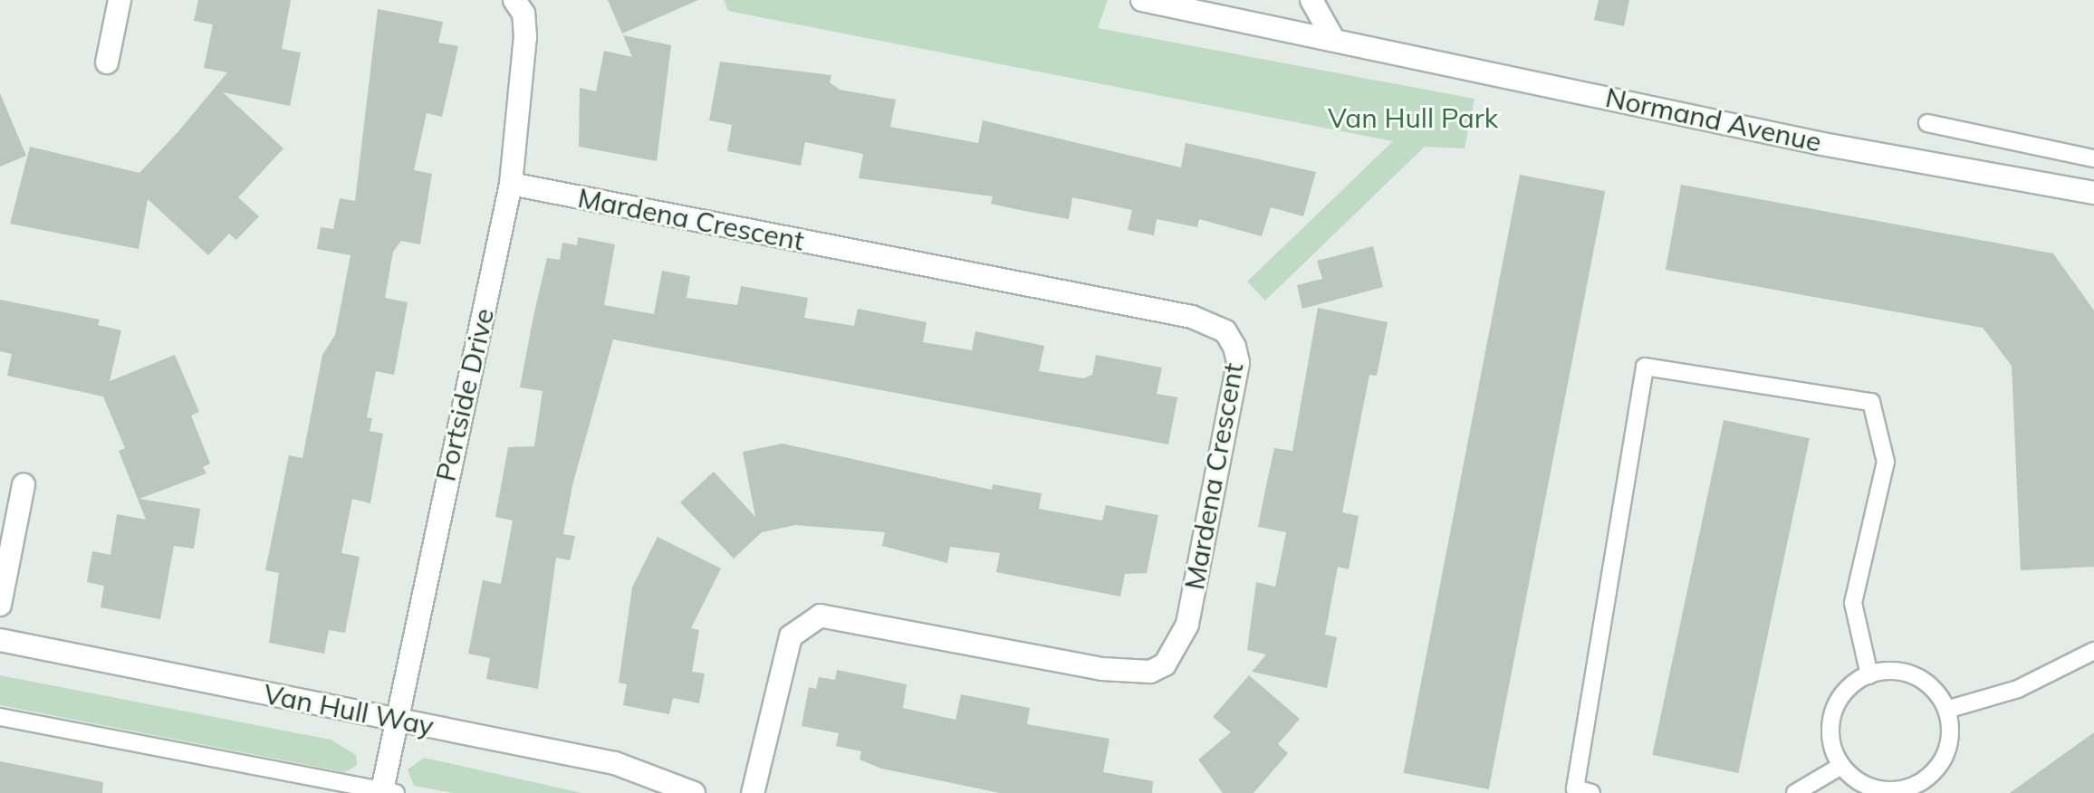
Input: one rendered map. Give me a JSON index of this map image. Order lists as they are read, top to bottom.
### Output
{
  "streets": {
    "street": [
      "Normand Avenue",
      "Mardena Crescent",
      "Portside Drive",
      "Van Hull Way"
    ]
  },
  "crossings": [
    ["Mardena Crescent", "Portside Drive"],
    ["Portside Drive", "Van Hull Way"]
  ],
  "parks": ["Van Hull Park"]
}
